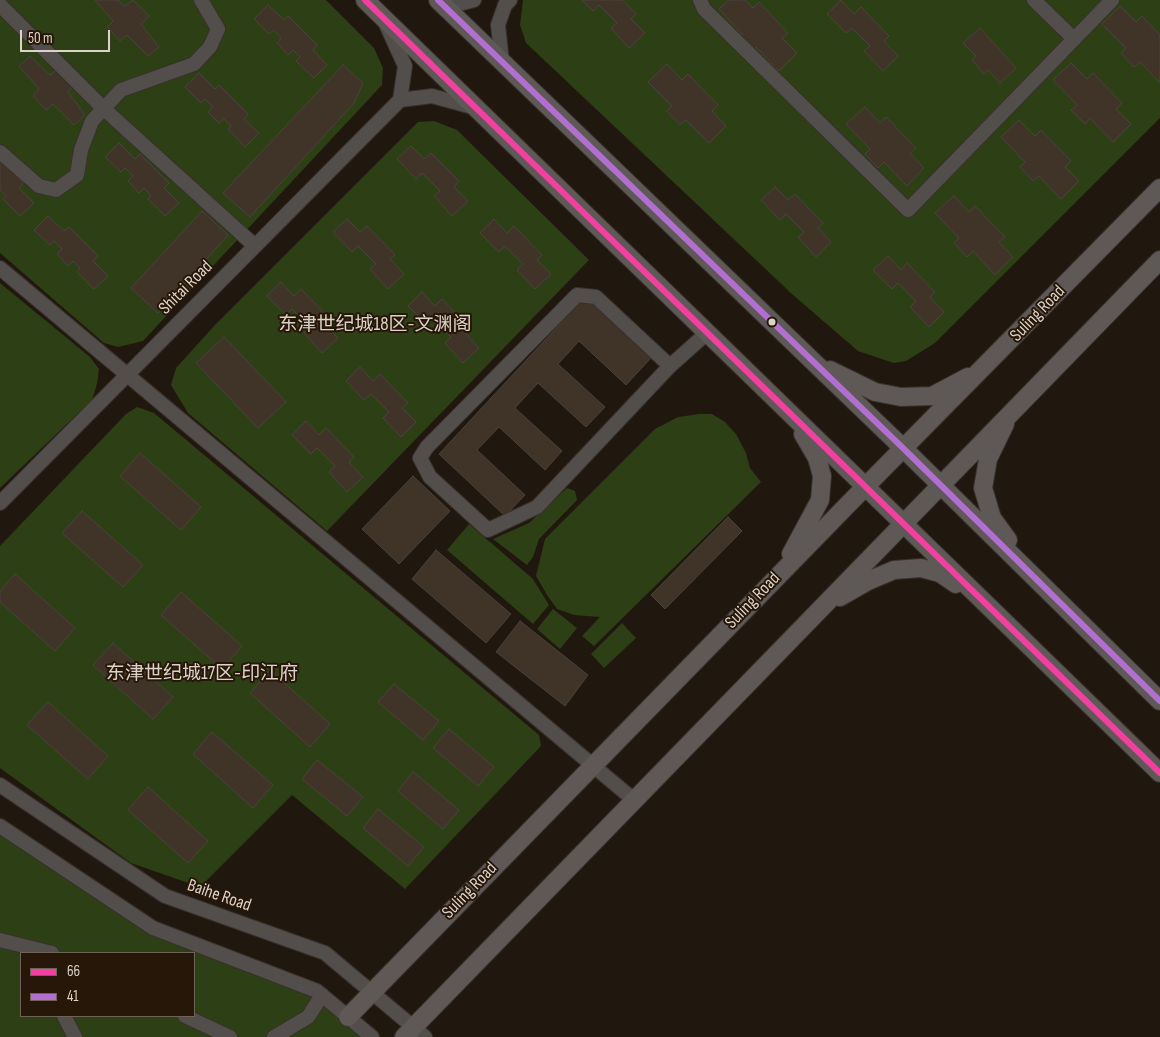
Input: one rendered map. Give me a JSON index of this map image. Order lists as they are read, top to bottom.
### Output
{
  "streets": {
    "main road": ["Suling Road"],
    "street": ["Shitai Road", "Baihe Road"]
  },
  "crossings": [
    ["Suling Road", "Baihe Road"]
  ],
  "districts": ["东津世纪城18区-文渊阁", "东津世纪城17区-印江府"],
  "lines": ["transit line 66", "transit line 41"],
  "legend": ["66", "41"],
  "scale_bar": "50 m"
}
